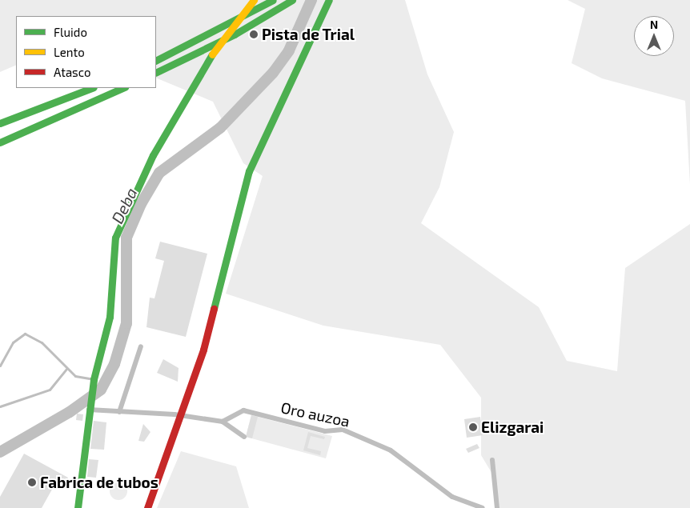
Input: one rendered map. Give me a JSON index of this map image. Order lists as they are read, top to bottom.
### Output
{
  "streets": {
    "street": ["Oro auzoa"]
  },
  "water": ["Deba"],
  "places": ["Pista de Trial", "Elizgarai", "Fabrica de tubos"],
  "legend": ["Fluido", "Lento", "Atasco"],
  "north": "top"
}
